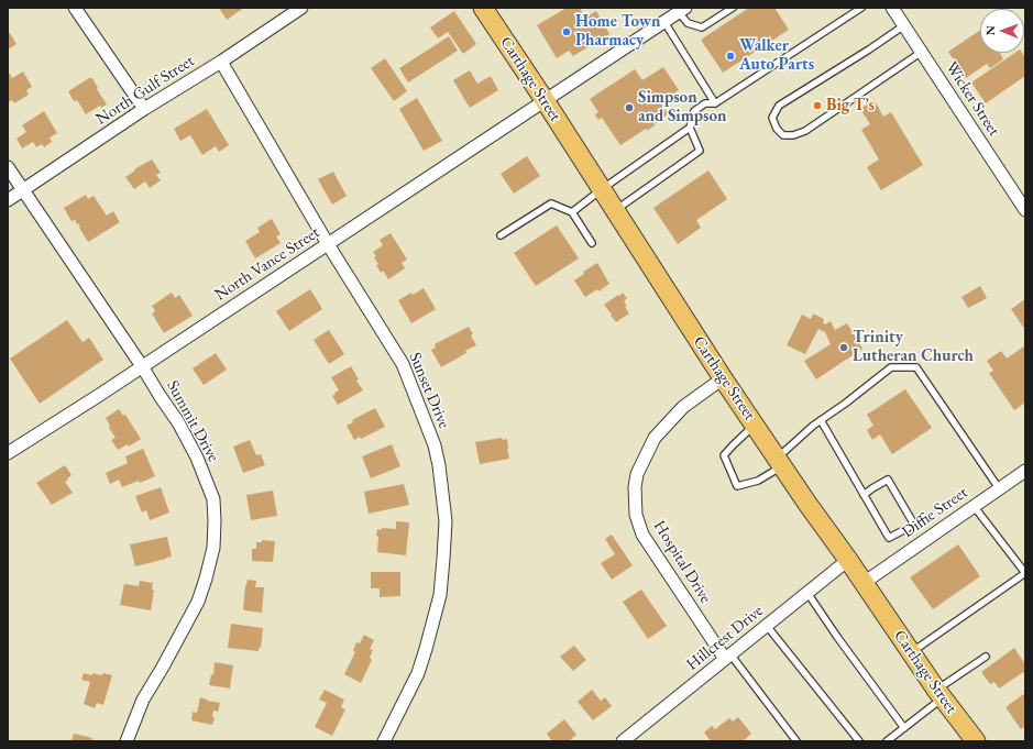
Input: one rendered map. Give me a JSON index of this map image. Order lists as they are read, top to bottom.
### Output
{
  "streets": {
    "main road": ["Carthage Street"],
    "street": [
      "North Gulf Street",
      "Wicker Street",
      "North Vance Street",
      "Sunset Drive",
      "Summit Drive",
      "Diffie Street",
      "Hospital Drive",
      "Hillcrest Drive"
    ]
  },
  "crossings": [
    ["Carthage Street", "North Vance Street"],
    ["Carthage Street", "Diffie Street"],
    ["Carthage Street", "Hospital Drive"],
    ["Carthage Street", "Hillcrest Drive"],
    ["North Gulf Street", "Sunset Drive"],
    ["North Gulf Street", "Summit Drive"],
    ["North Vance Street", "Sunset Drive"],
    ["North Vance Street", "Summit Drive"],
    ["Hospital Drive", "Hillcrest Drive"]
  ],
  "places": [
    "Home Town Pharmacy",
    "Walker Auto Parts",
    "Big T’s",
    "Simpson and Simpson",
    "Trinity Lutheran Church"
  ],
  "north": "left"
}
